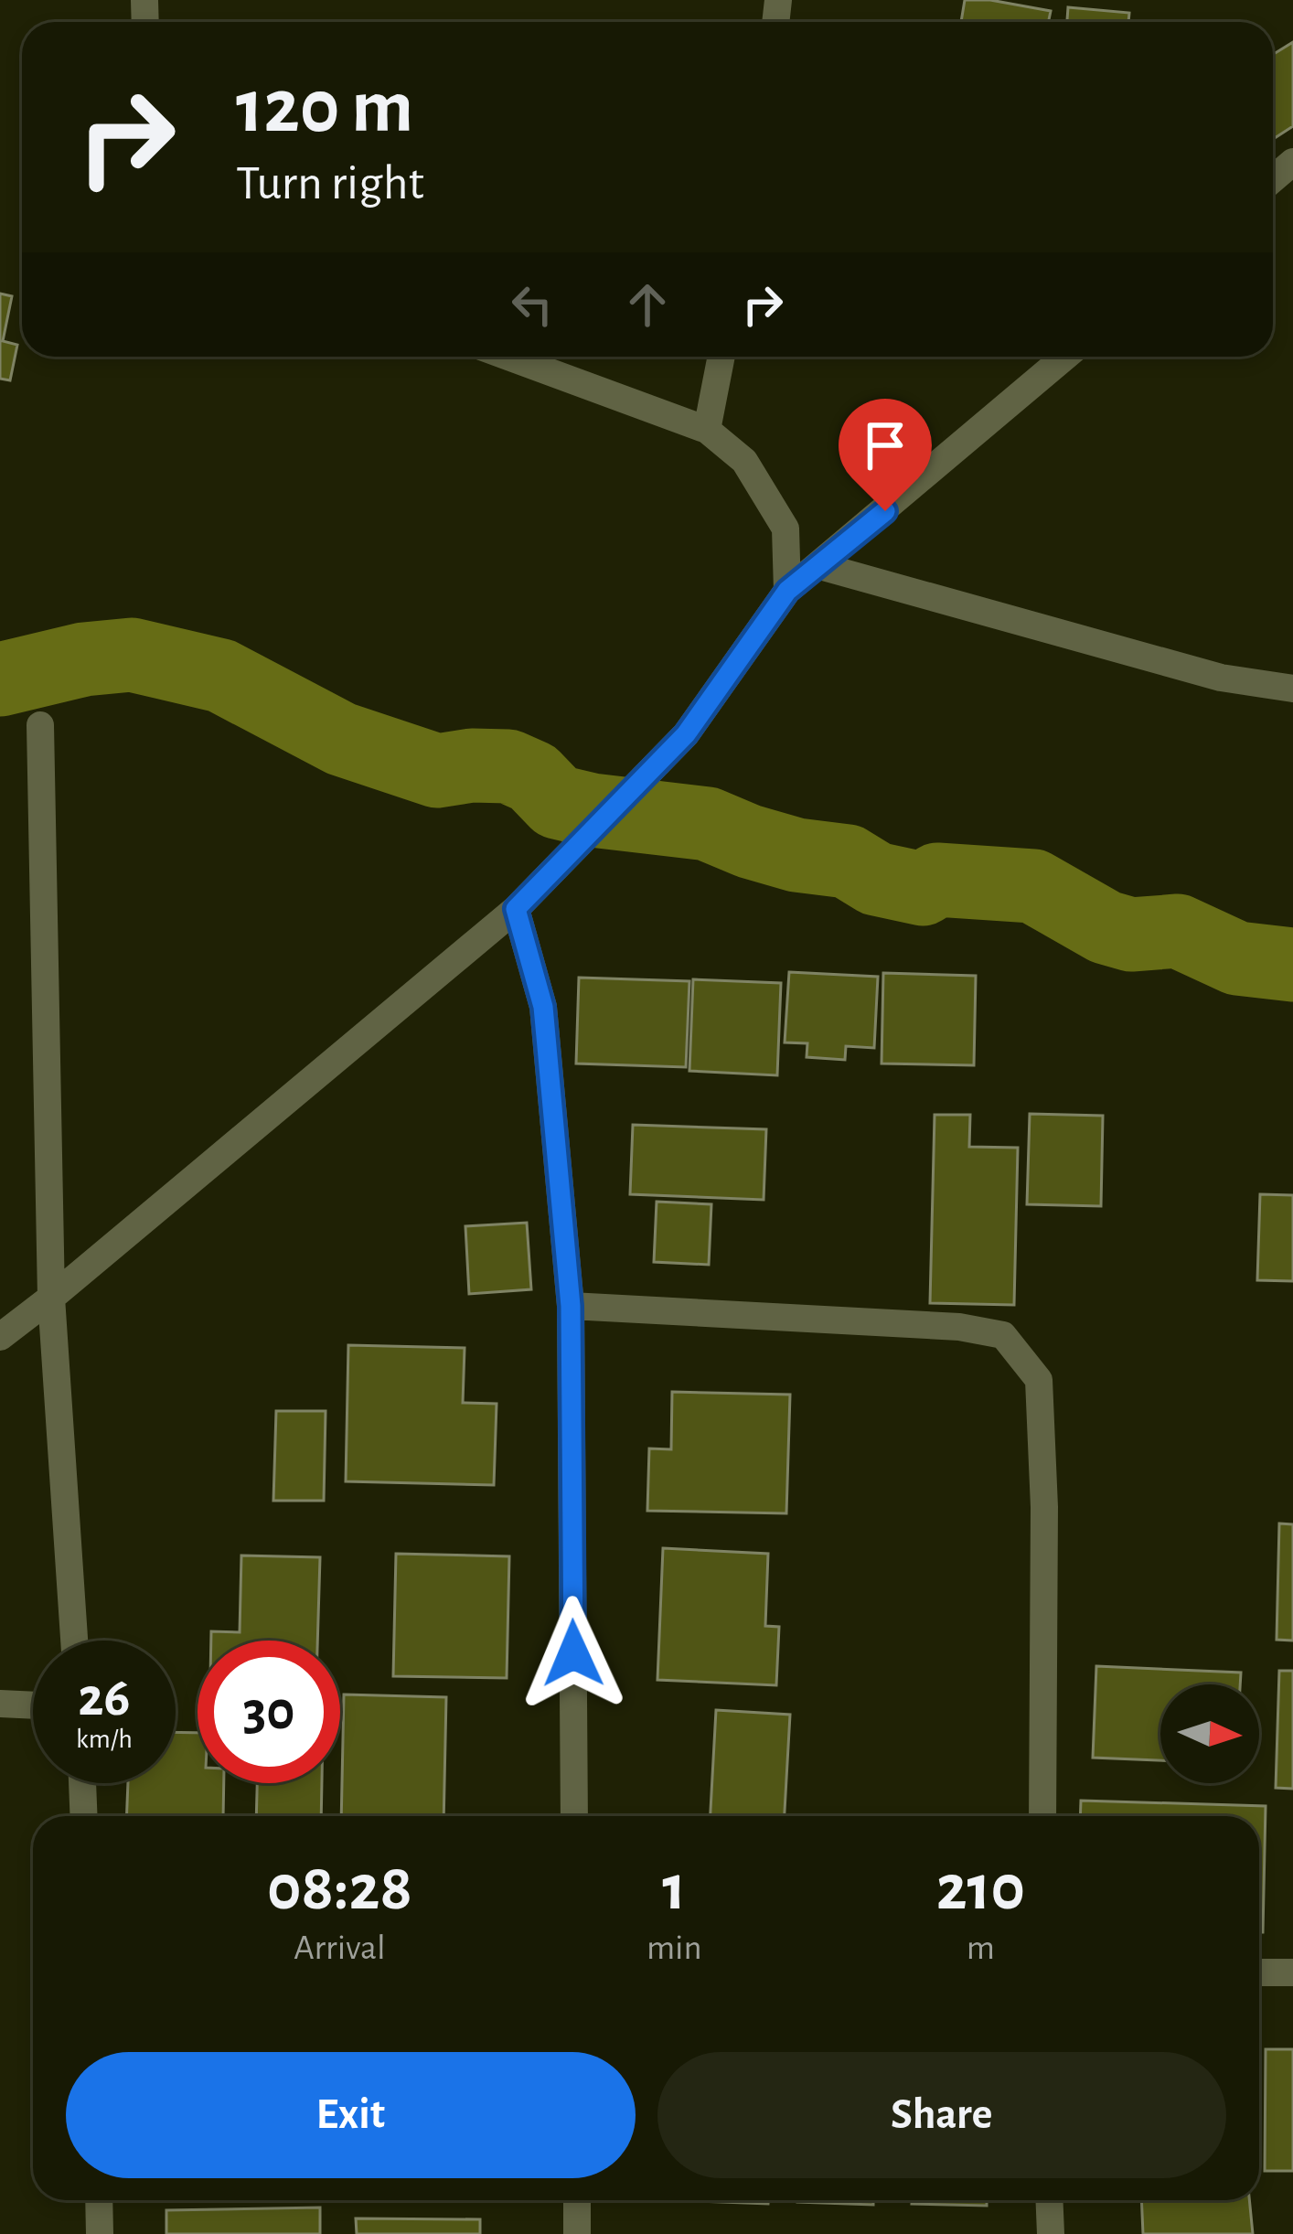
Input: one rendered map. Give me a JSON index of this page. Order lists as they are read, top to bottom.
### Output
{
  "north": "right",
  "page": {
    "turn": ["120 m", "Turn right"],
    "speed": "26 km/h",
    "limit": "30",
    "eta": [
      "08:28",
      "Arrival",
      "1",
      "min",
      "210",
      "m"
    ],
    "buttons": ["Exit", "Share"]
  }
}
